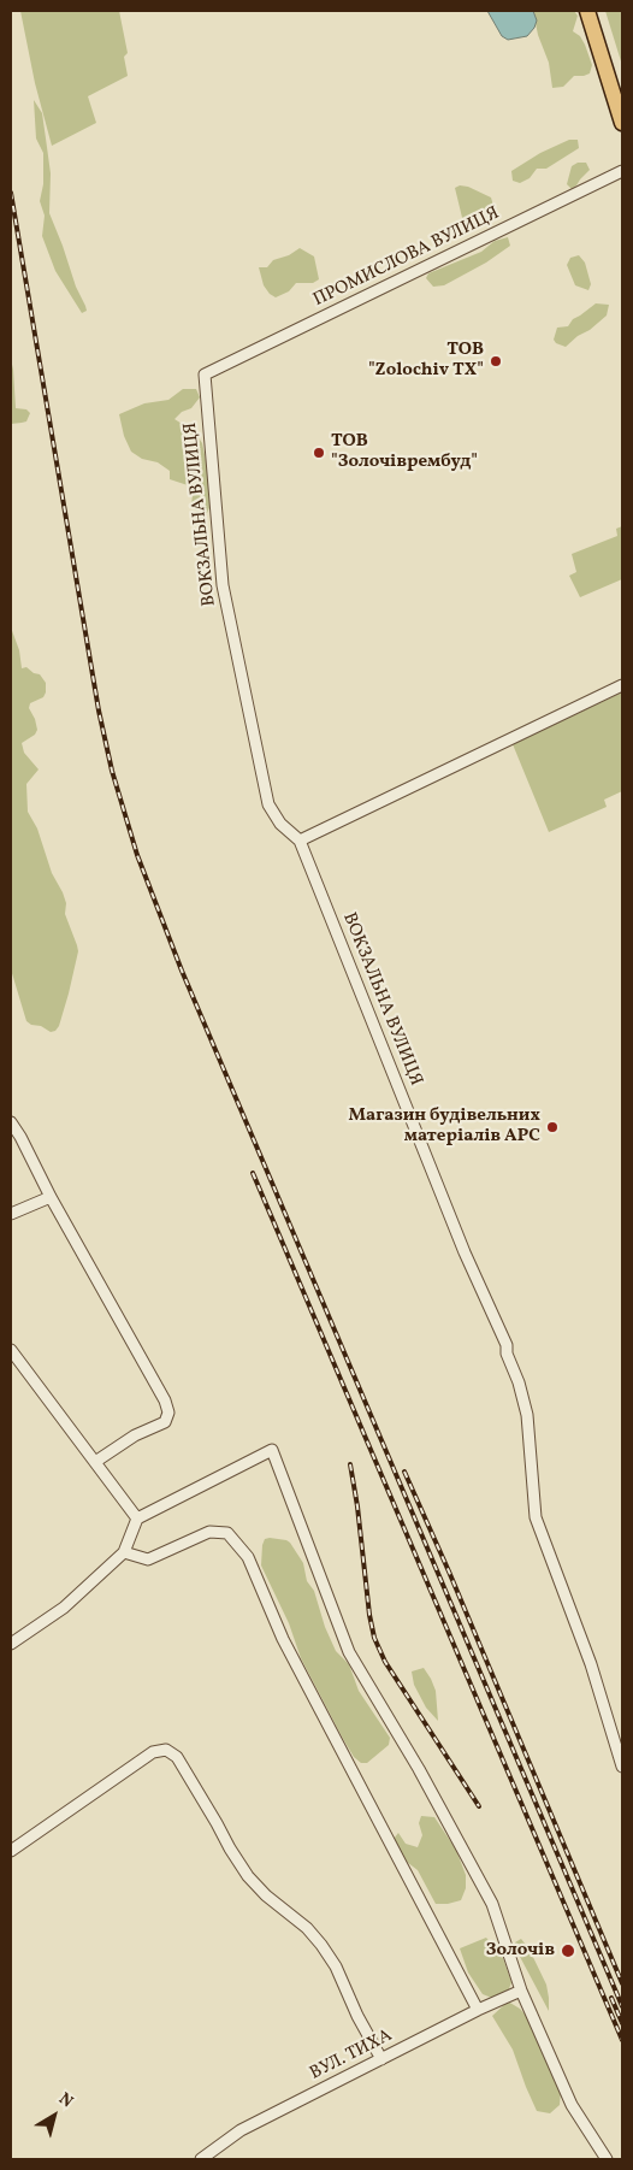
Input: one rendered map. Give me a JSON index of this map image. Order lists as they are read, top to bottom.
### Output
{
  "streets": {
    "street": ["ПРОМИСЛОВА ВУЛИЦЯ", "ВОКЗАЛЬНА ВУЛИЦЯ", "ВУЛ. ТИХА"]
  },
  "crossings": [
    ["ПРОМИСЛОВА ВУЛИЦЯ", "ВОКЗАЛЬНА ВУЛИЦЯ"]
  ],
  "places": [
    "ТОВ \"Zolochiv TX\"",
    "ТОВ \"Золочіврембуд\"",
    "Магазин будівельних матеріалів APC",
    "Золочів"
  ],
  "north": "top right"
}
